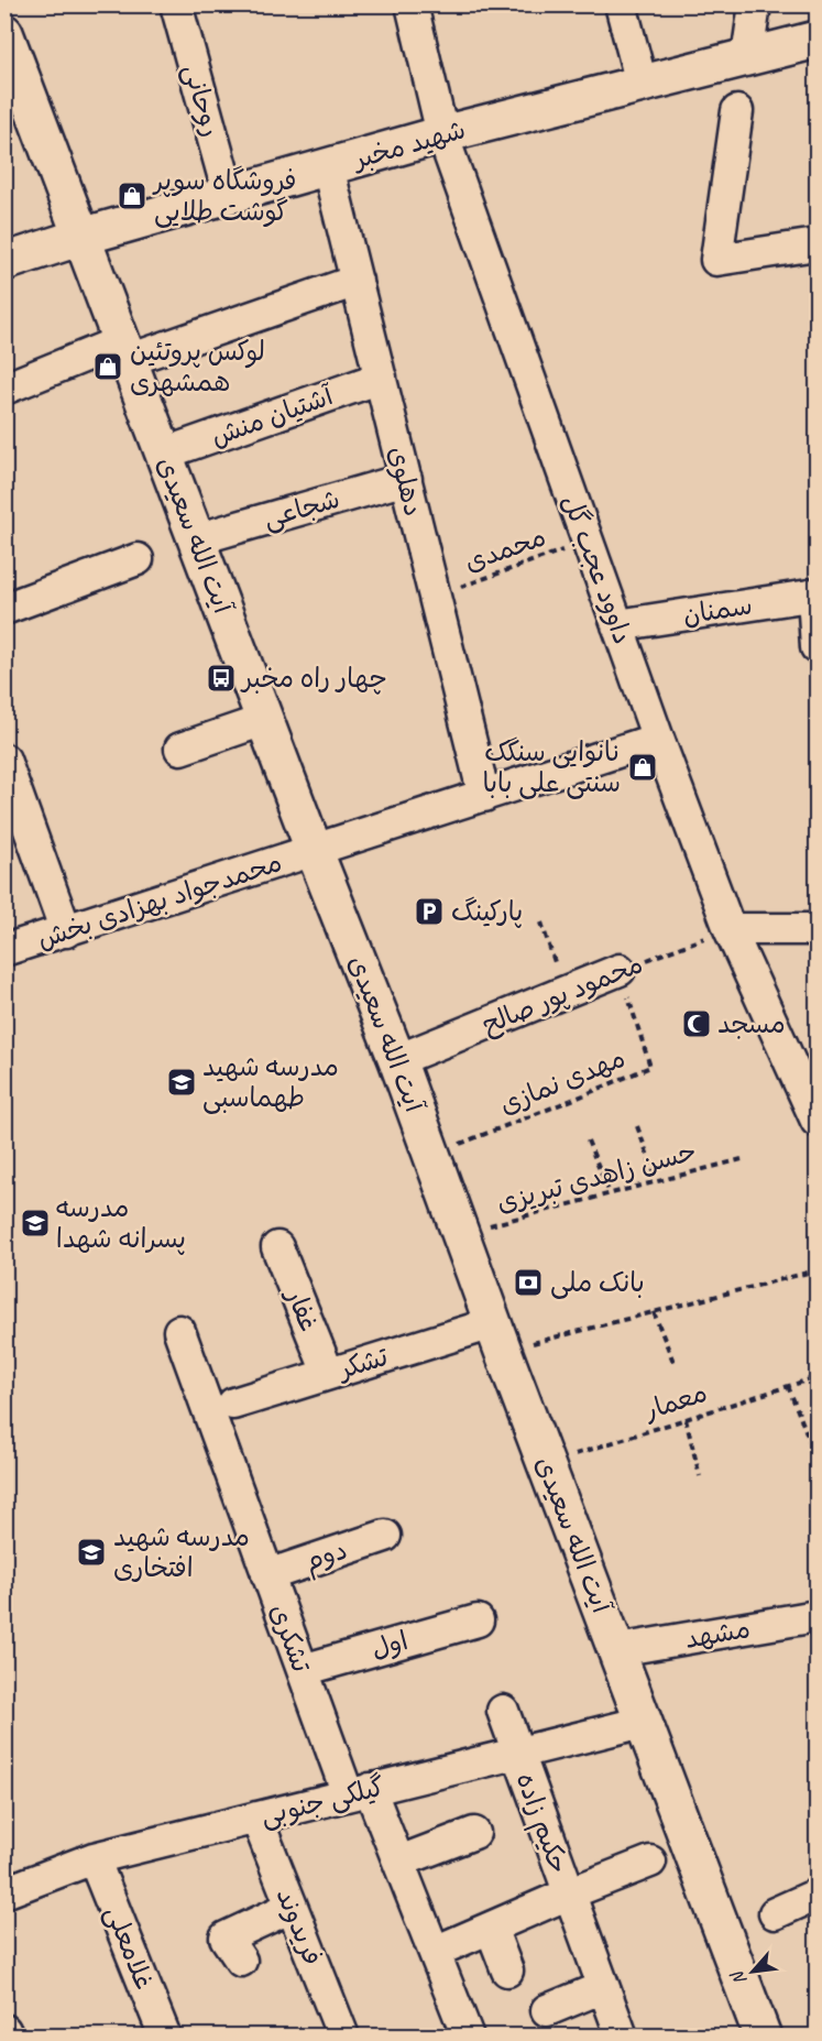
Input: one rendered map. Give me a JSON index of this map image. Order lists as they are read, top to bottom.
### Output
{
  "streets": {
    "main road": ["شهید مخبر", "آیت الله سعیدی"],
    "street": [
      "روحانی",
      "آشتیان منش",
      "دهلوی",
      "شجاعی",
      "داوود عجب گل",
      "سمنان",
      "محمدجواد بهزادی بخش",
      "محمود پور صالح",
      "غفار",
      "تشکر",
      "دوم",
      "مشهد",
      "تشکری",
      "اول",
      "گیلکی جنوبی",
      "حکیم زاده",
      "فریدوند",
      "غلامعلی"
    ],
    "path": [
      "محمدی",
      "مهدی نمازی",
      "حسن زاهدی تبریزی",
      "معمار"
    ]
  },
  "crossings": [
    ["روحانی", "شهید مخبر"],
    ["شهید مخبر", "دهلوی"],
    ["شهید مخبر", "آیت الله سعیدی"],
    ["شهید مخبر", "داوود عجب گل"],
    ["آشتیان منش", "دهلوی"],
    ["آشتیان منش", "آیت الله سعیدی"],
    ["دهلوی", "شجاعی"],
    ["دهلوی", "محمدی"],
    ["دهلوی", "محمدجواد بهزادی بخش"],
    ["شجاعی", "آیت الله سعیدی"],
    ["آیت الله سعیدی", "محمدجواد بهزادی بخش"],
    ["آیت الله سعیدی", "محمود پور صالح"],
    ["آیت الله سعیدی", "مهدی نمازی"],
    ["آیت الله سعیدی", "حسن زاهدی تبریزی"],
    ["آیت الله سعیدی", "تشکر"],
    ["آیت الله سعیدی", "معمار"],
    ["آیت الله سعیدی", "مشهد"],
    ["آیت الله سعیدی", "گیلکی جنوبی"],
    ["محمدی", "داوود عجب گل"],
    ["داوود عجب گل", "سمنان"],
    ["داوود عجب گل", "محمدجواد بهزادی بخش"],
    ["داوود عجب گل", "محمود پور صالح"],
    ["محمود پور صالح", "مهدی نمازی"],
    ["غفار", "تشکر"],
    ["دوم", "تشکری"],
    ["تشکری", "اول"],
    ["تشکری", "گیلکی جنوبی"],
    ["تشکری", "حکیم زاده"],
    ["گیلکی جنوبی", "حکیم زاده"],
    ["گیلکی جنوبی", "فریدوند"],
    ["گیلکی جنوبی", "غلامعلی"]
  ],
  "places": {
    "shop": ["فروشگاه سوپر گوشت طلایی", "لوکس پروتئین همشهری", "نانوایی سنگک سنتی علی بابا"],
    "bus stop": ["چهار راه مخبر"],
    "parking": ["پارکینگ"],
    "mosque": ["مسجد"],
    "school or university": ["مدرسه شهید طهماسبی", "مدرسه پسرانه شهدا", "مدرسه شهید افتخاری"],
    "bank": ["بانک ملی"]
  },
  "north": "bottom left"
}
